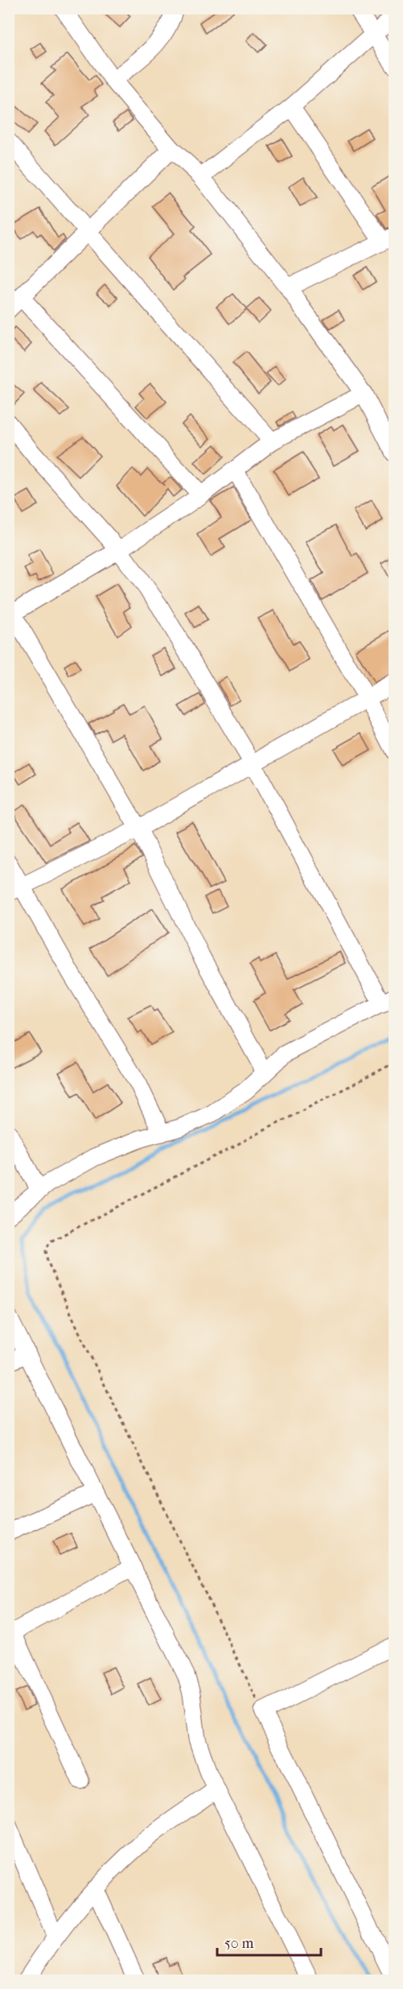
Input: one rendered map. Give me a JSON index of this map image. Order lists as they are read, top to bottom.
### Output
{
  "scale_bar": "50 m"
}
